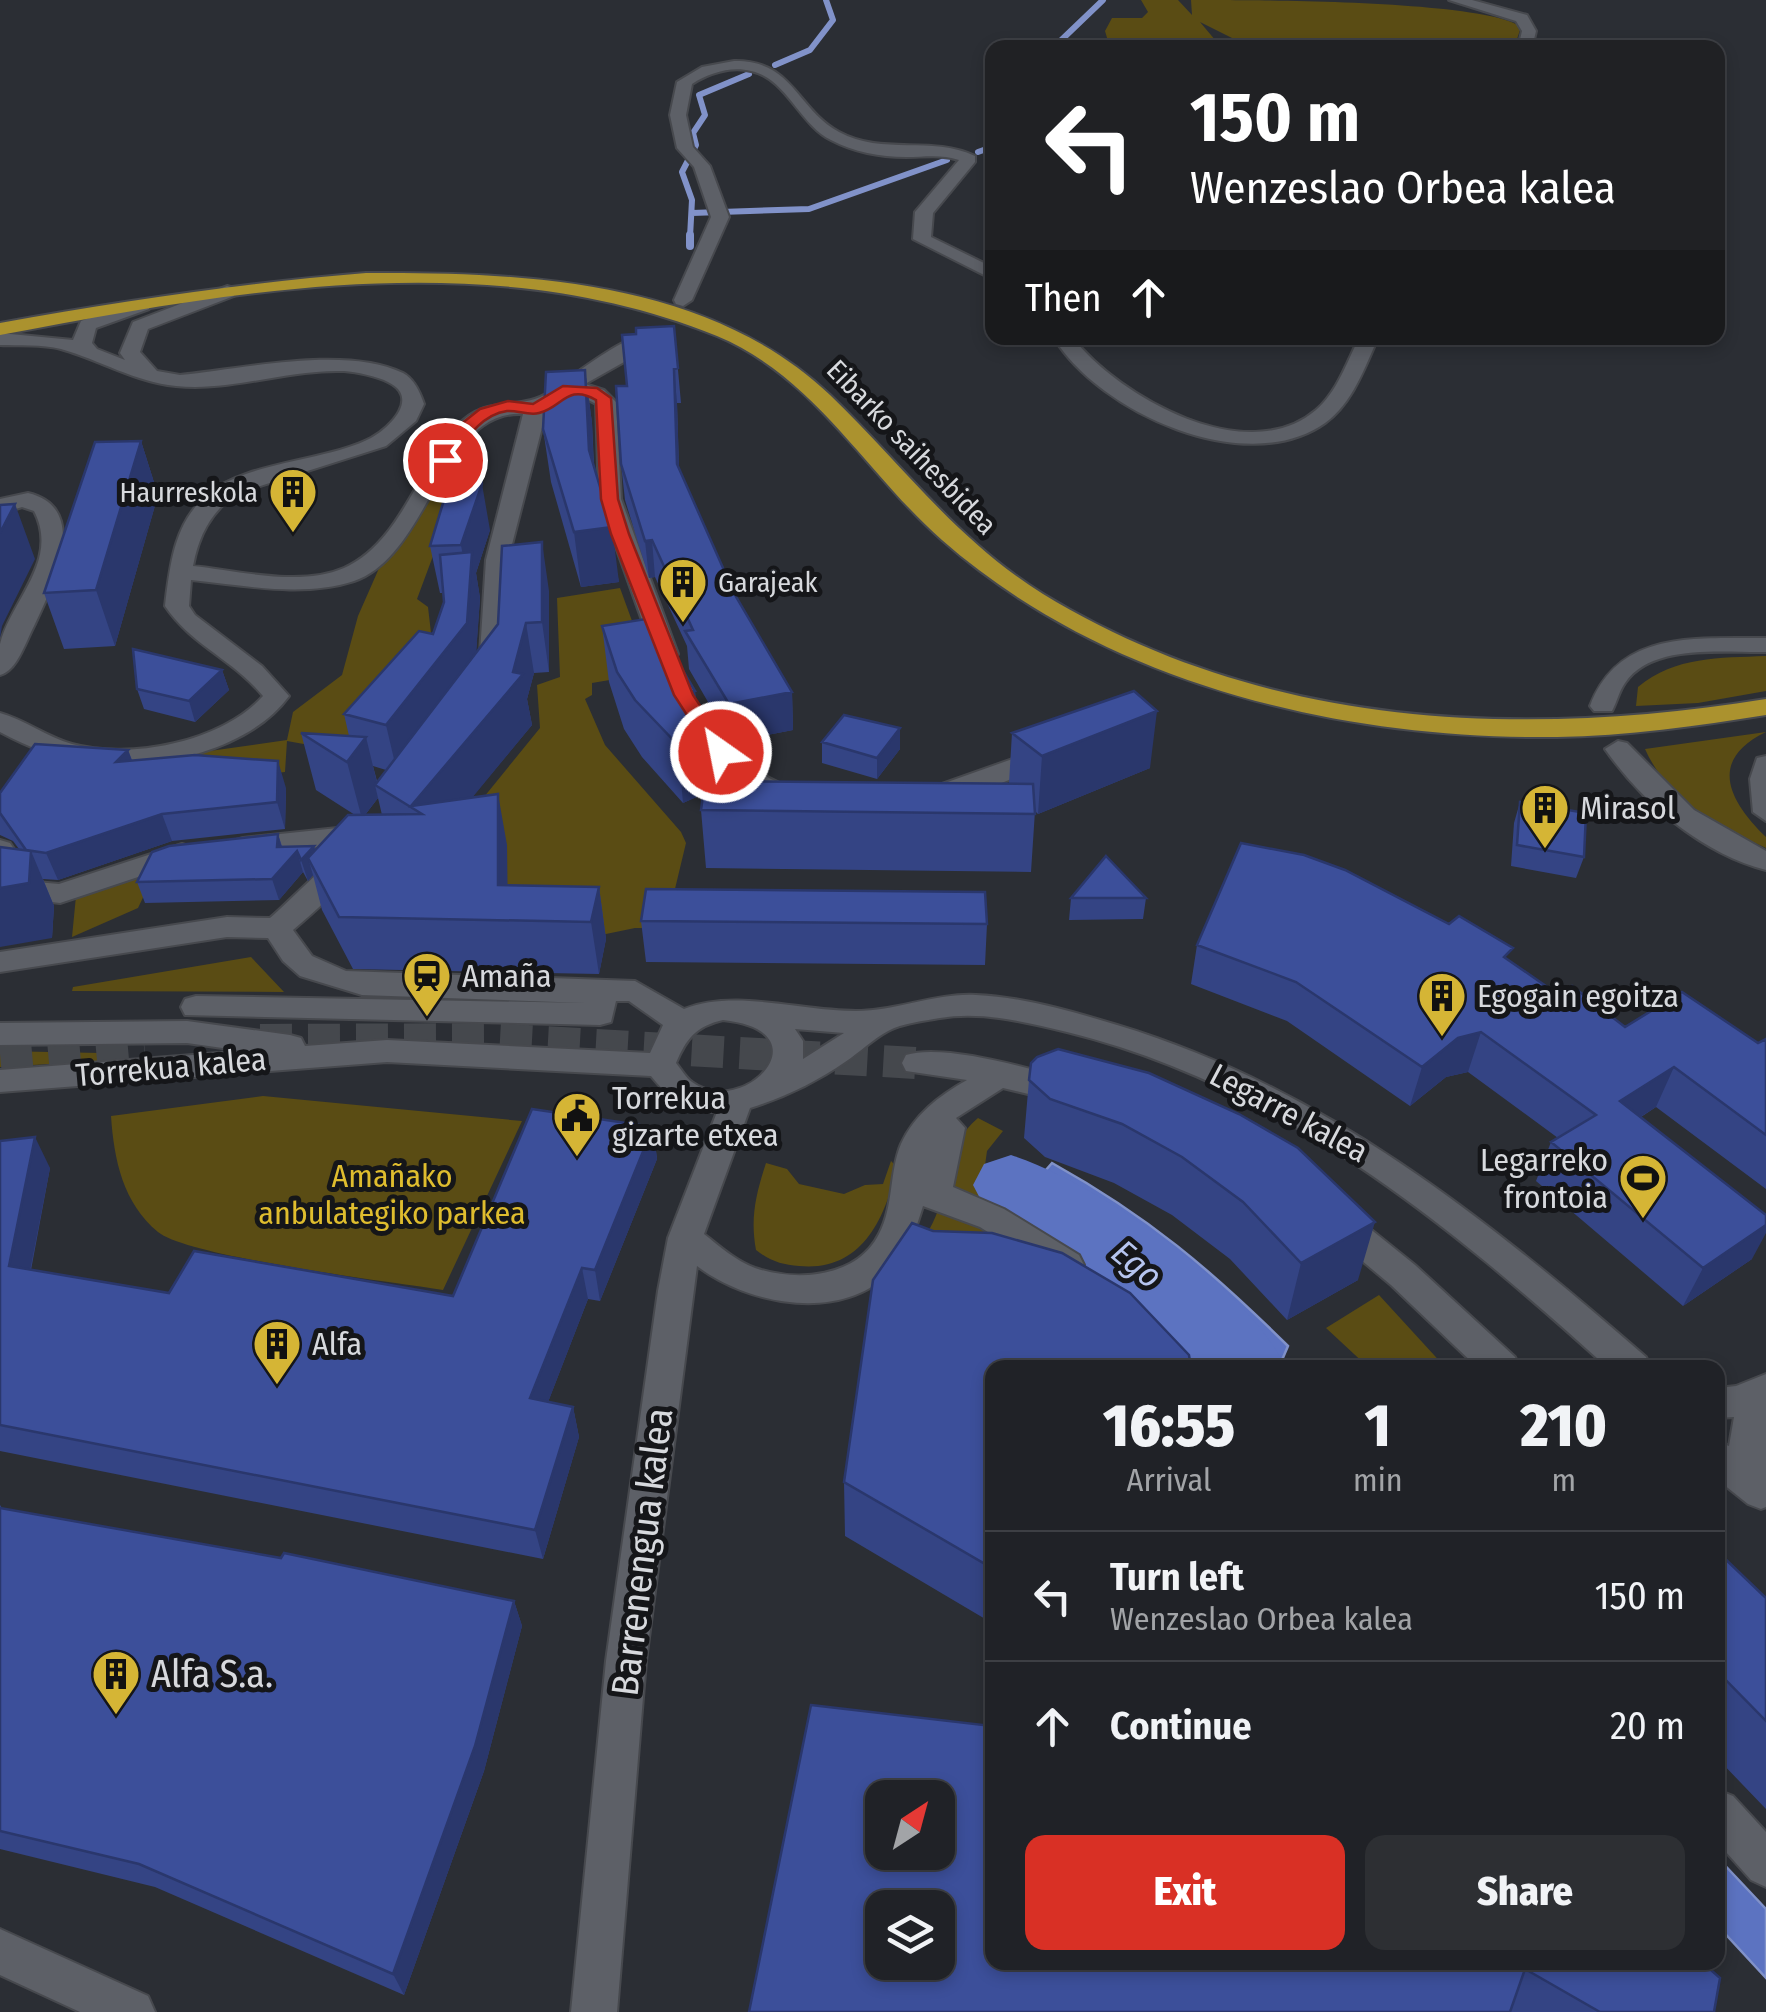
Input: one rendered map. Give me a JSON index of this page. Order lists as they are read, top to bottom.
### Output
{
  "streets": {
    "highway": ["Eibarko saihesbidea"],
    "street": ["Torrekua kalea", "Legarre kalea", "Barrenengua kalea"]
  },
  "water": ["Ego"],
  "parks": ["Amañako anbulategiko parkea"],
  "places": {
    "building": [
      "Haurreskola",
      "Garajeak",
      "Mirasol",
      "Egogain egoitza",
      "Alfa",
      "Alfa S.a."
    ],
    "station": ["Amaña"],
    "public building": ["Torrekua gizarte etxea"],
    "sports": ["Legarreko frontoia"]
  },
  "north": "top right",
  "page": {
    "turn": ["150 m", "Wenzeslao Orbea kalea"],
    "then": "Then",
    "eta": [
      "16:55",
      "Arrival",
      "1",
      "min",
      "210",
      "m"
    ],
    "list": [
      {
        "name": "Turn left",
        "note": "Wenzeslao Orbea kalea",
        "value": "150 m"
      },
      {
        "name": "Continue",
        "value": "20 m"
      }
    ],
    "buttons": ["Exit", "Share"]
  }
}
